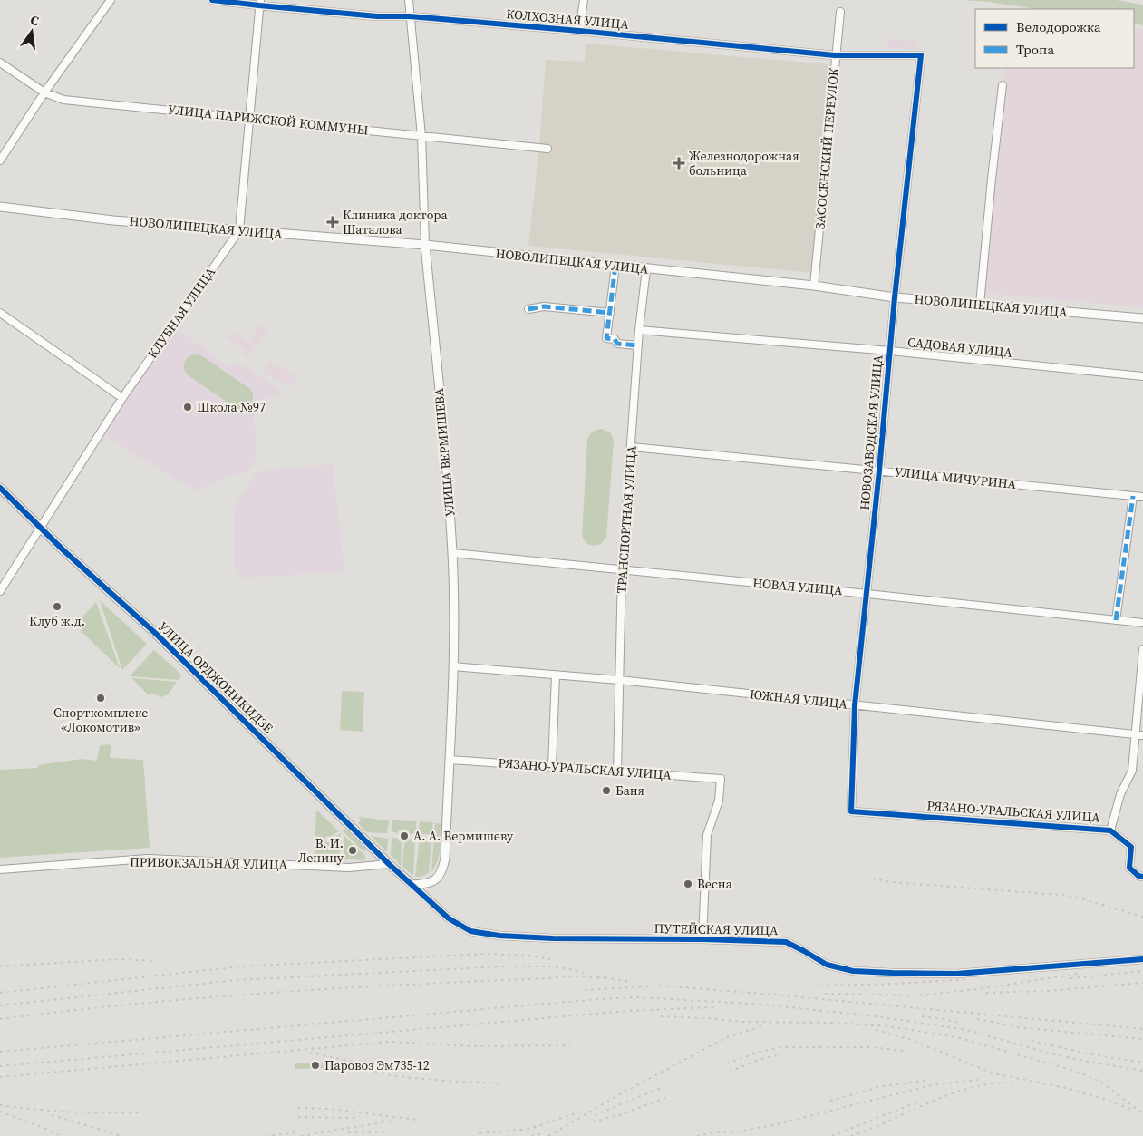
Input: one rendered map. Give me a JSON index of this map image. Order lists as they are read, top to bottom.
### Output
{
  "streets": {
    "street": [
      "КОЛХОЗНАЯ УЛИЦА",
      "УЛИЦА ПАРИЖСКОЙ КОММУНЫ",
      "ЗАСОСЕНСКИЙ ПЕРЕУЛОК",
      "НОВОЛИПЕЦКАЯ УЛИЦА",
      "КЛУБНАЯ УЛИЦА",
      "САДОВАЯ УЛИЦА",
      "НОВОЗАВОДСКАЯ УЛИЦА",
      "УЛИЦА ВЕРМИШЕВА",
      "УЛИЦА МИЧУРИНА",
      "ТРАНСПОРТНАЯ УЛИЦА",
      "НОВАЯ УЛИЦА",
      "УЛИЦА ОРДЖОНИКИДЗЕ",
      "ЮЖНАЯ УЛИЦА",
      "РЯЗАНО-УРАЛЬСКАЯ УЛИЦА",
      "ПРИВОКЗАЛЬНАЯ УЛИЦА",
      "ПУТЕЙСКАЯ УЛИЦА"
    ]
  },
  "crossings": [
    ["КОЛХОЗНАЯ УЛИЦА", "ЗАСОСЕНСКИЙ ПЕРЕУЛОК"],
    ["КОЛХОЗНАЯ УЛИЦА", "КЛУБНАЯ УЛИЦА"],
    ["КОЛХОЗНАЯ УЛИЦА", "НОВОЗАВОДСКАЯ УЛИЦА"],
    ["КОЛХОЗНАЯ УЛИЦА", "УЛИЦА ВЕРМИШЕВА"],
    ["УЛИЦА ПАРИЖСКОЙ КОММУНЫ", "КЛУБНАЯ УЛИЦА"],
    ["УЛИЦА ПАРИЖСКОЙ КОММУНЫ", "УЛИЦА ВЕРМИШЕВА"],
    ["ЗАСОСЕНСКИЙ ПЕРЕУЛОК", "НОВОЛИПЕЦКАЯ УЛИЦА"],
    ["НОВОЛИПЕЦКАЯ УЛИЦА", "КЛУБНАЯ УЛИЦА"],
    ["НОВОЛИПЕЦКАЯ УЛИЦА", "НОВОЗАВОДСКАЯ УЛИЦА"],
    ["НОВОЛИПЕЦКАЯ УЛИЦА", "УЛИЦА ВЕРМИШЕВА"],
    ["НОВОЛИПЕЦКАЯ УЛИЦА", "ТРАНСПОРТНАЯ УЛИЦА"],
    ["КЛУБНАЯ УЛИЦА", "УЛИЦА ОРДЖОНИКИДЗЕ"],
    ["САДОВАЯ УЛИЦА", "НОВОЗАВОДСКАЯ УЛИЦА"],
    ["САДОВАЯ УЛИЦА", "ТРАНСПОРТНАЯ УЛИЦА"],
    ["НОВОЗАВОДСКАЯ УЛИЦА", "УЛИЦА МИЧУРИНА"],
    ["НОВОЗАВОДСКАЯ УЛИЦА", "НОВАЯ УЛИЦА"],
    ["НОВОЗАВОДСКАЯ УЛИЦА", "ЮЖНАЯ УЛИЦА"],
    ["НОВОЗАВОДСКАЯ УЛИЦА", "РЯЗАНО-УРАЛЬСКАЯ УЛИЦА"],
    ["УЛИЦА ВЕРМИШЕВА", "НОВАЯ УЛИЦА"],
    ["УЛИЦА ВЕРМИШЕВА", "УЛИЦА ОРДЖОНИКИДЗЕ"],
    ["УЛИЦА ВЕРМИШЕВА", "ЮЖНАЯ УЛИЦА"],
    ["УЛИЦА ВЕРМИШЕВА", "РЯЗАНО-УРАЛЬСКАЯ УЛИЦА"],
    ["УЛИЦА ВЕРМИШЕВА", "ПУТЕЙСКАЯ УЛИЦА"],
    ["УЛИЦА МИЧУРИНА", "ТРАНСПОРТНАЯ УЛИЦА"],
    ["ТРАНСПОРТНАЯ УЛИЦА", "НОВАЯ УЛИЦА"],
    ["ТРАНСПОРТНАЯ УЛИЦА", "ЮЖНАЯ УЛИЦА"],
    ["ТРАНСПОРТНАЯ УЛИЦА", "РЯЗАНО-УРАЛЬСКАЯ УЛИЦА"],
    ["УЛИЦА ОРДЖОНИКИДЗЕ", "ПРИВОКЗАЛЬНАЯ УЛИЦА"],
    ["УЛИЦА ОРДЖОНИКИДЗЕ", "ПУТЕЙСКАЯ УЛИЦА"],
    ["РЯЗАНО-УРАЛЬСКАЯ УЛИЦА", "ПУТЕЙСКАЯ УЛИЦА"]
  ],
  "places": {
    "health": ["Железнодорожная больница", "Клиника доктора Шаталова"],
    "other": [
      "Школа №97",
      "Клуб ж.д.",
      "Спорткомплекс «Локомотив»",
      "Баня",
      "А. А. Вермишеву",
      "В. И. Ленину",
      "Весна",
      "Паровоз Эм735-12"
    ]
  },
  "legend": ["Велодорожка", "Тропа"],
  "north": "top"
}
